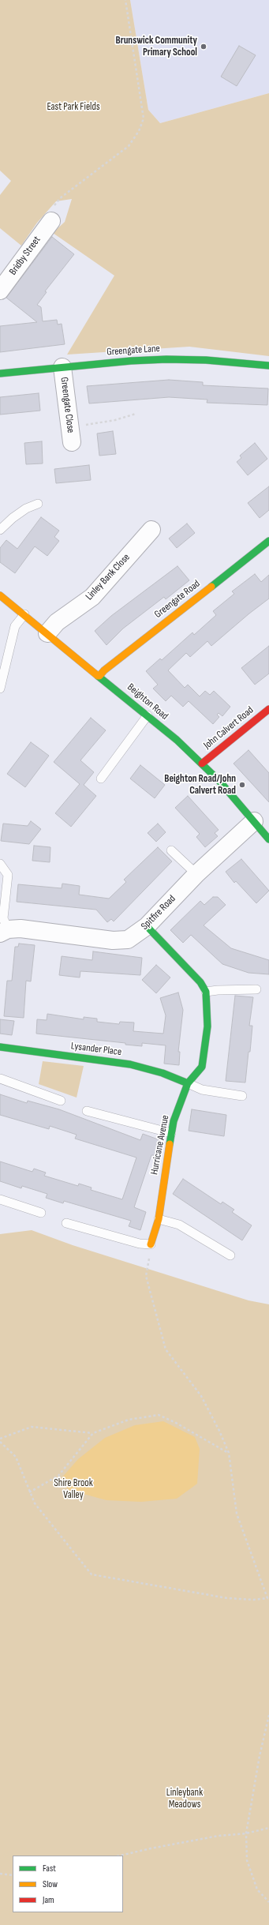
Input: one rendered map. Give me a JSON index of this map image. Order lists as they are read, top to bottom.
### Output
{
  "streets": {
    "street": [
      "Bridby Street",
      "Greengate Lane",
      "Greengate Close",
      "Linley Bank Close",
      "Greengate Road",
      "Beighton Road",
      "John Calvert Road",
      "Spitfire Road",
      "Lysander Place",
      "Hurricane Avenue"
    ]
  },
  "crossings": [
    ["Greengate Lane", "Greengate Close"],
    ["Linley Bank Close", "Beighton Road"],
    ["Greengate Road", "Beighton Road"],
    ["Beighton Road", "John Calvert Road"],
    ["Beighton Road", "Spitfire Road"],
    ["Lysander Place", "Hurricane Avenue"]
  ],
  "parks": ["East Park Fields", "Shire Brook Valley", "Linleybank Meadows"],
  "places": ["Brunswick Community Primary School", "Beighton Road/John Calvert Road"],
  "legend": ["Fast", "Slow", "Jam"]
}
